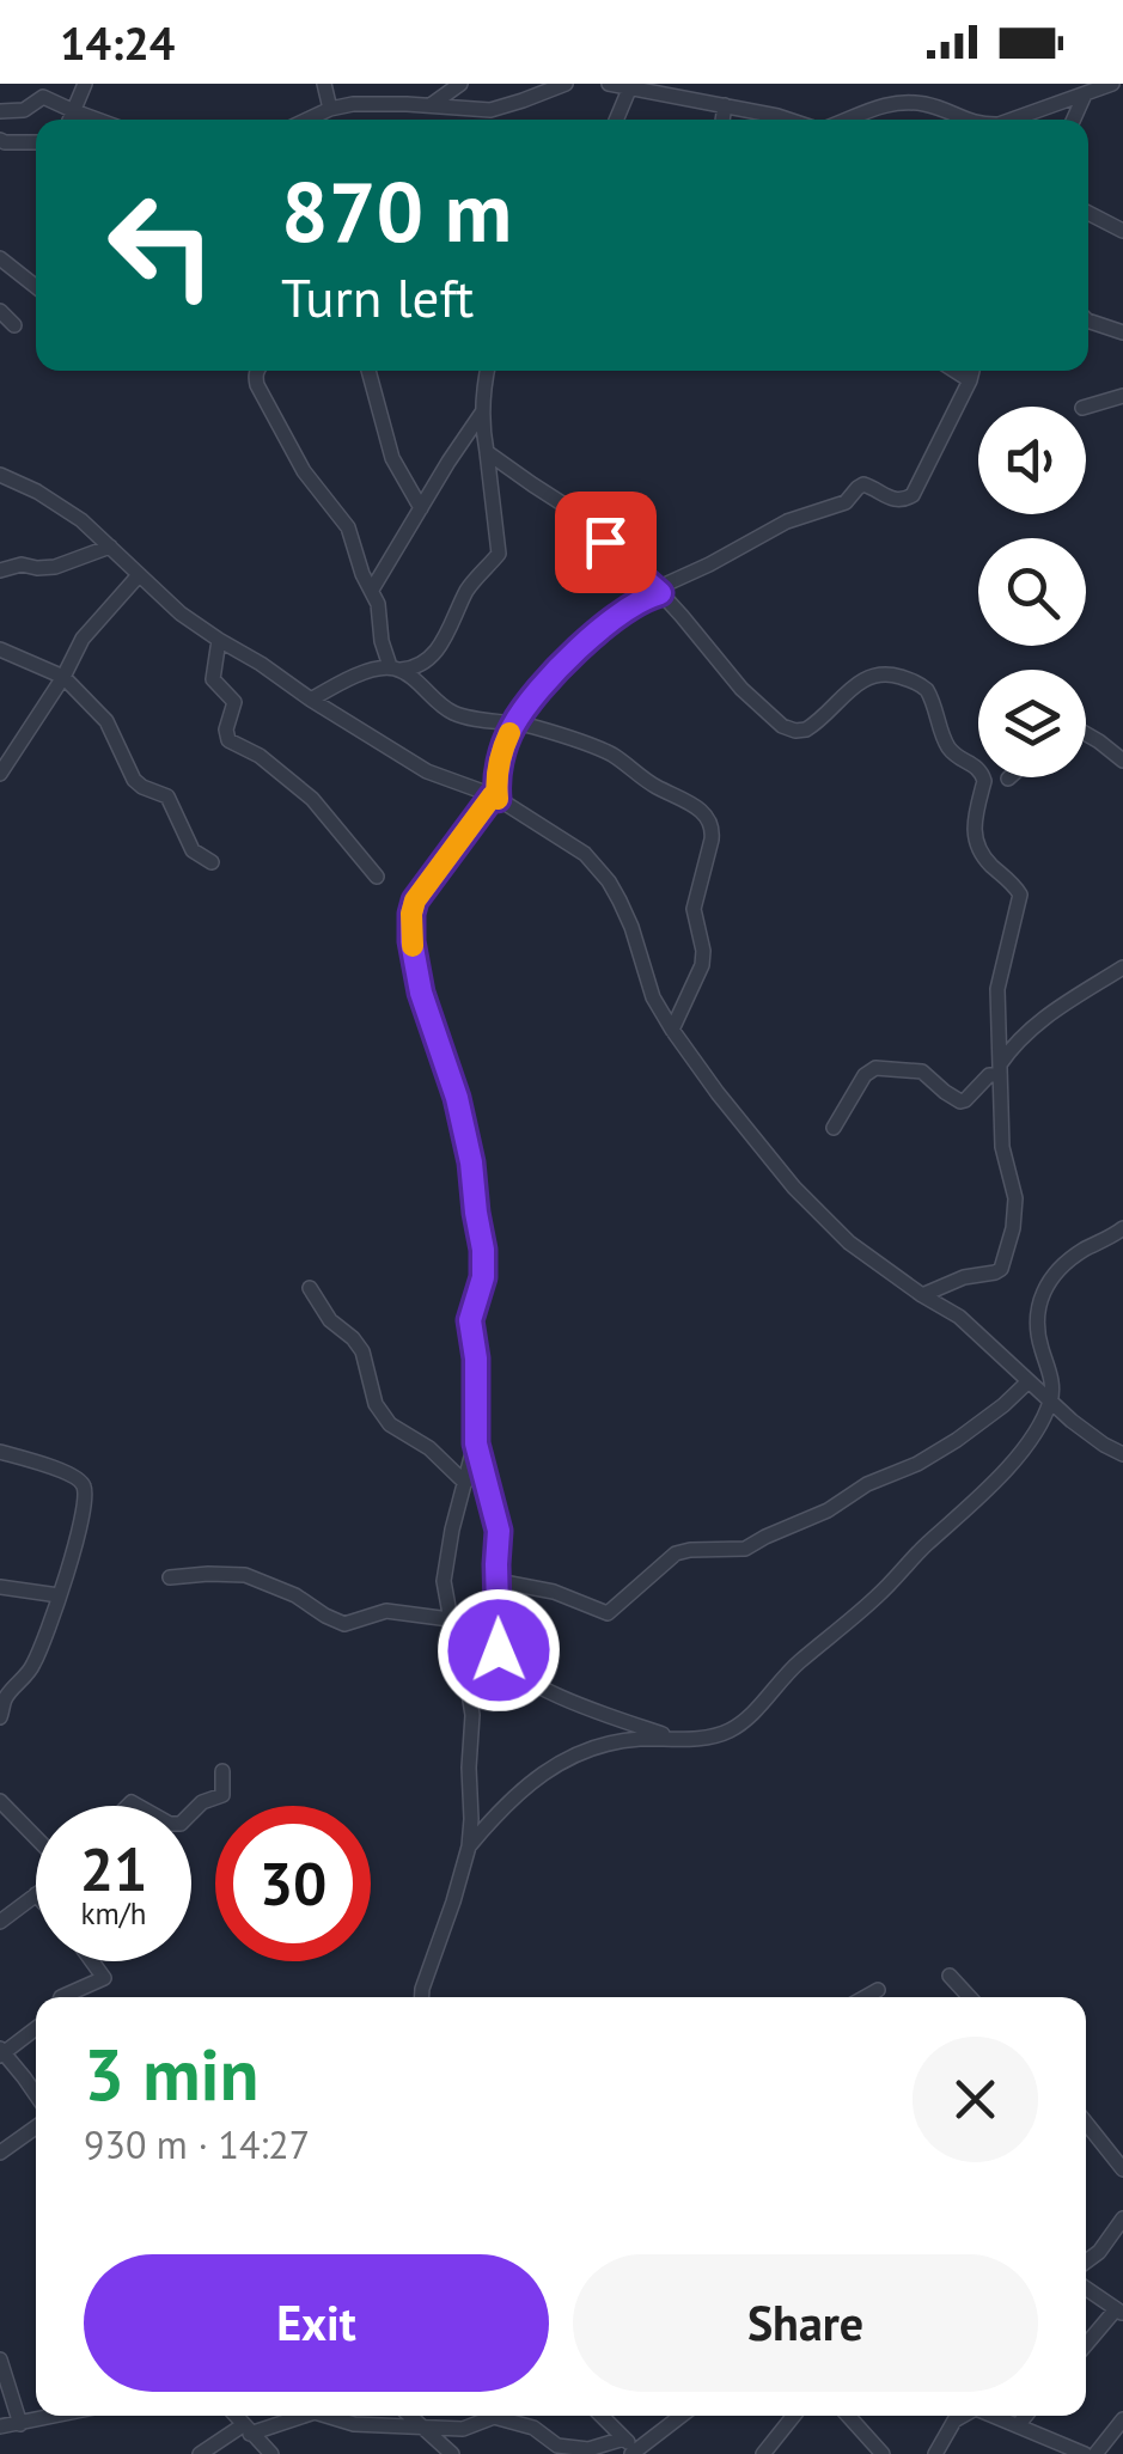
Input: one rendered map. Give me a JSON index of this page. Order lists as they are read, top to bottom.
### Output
{
  "page": {
    "status": "14:24",
    "turn": ["870 m", "Turn left"],
    "speed": "21 km/h",
    "limit": "30",
    "heading": ["3 min", "930 m · 14:27"],
    "buttons": ["Exit", "Share"]
  }
}
